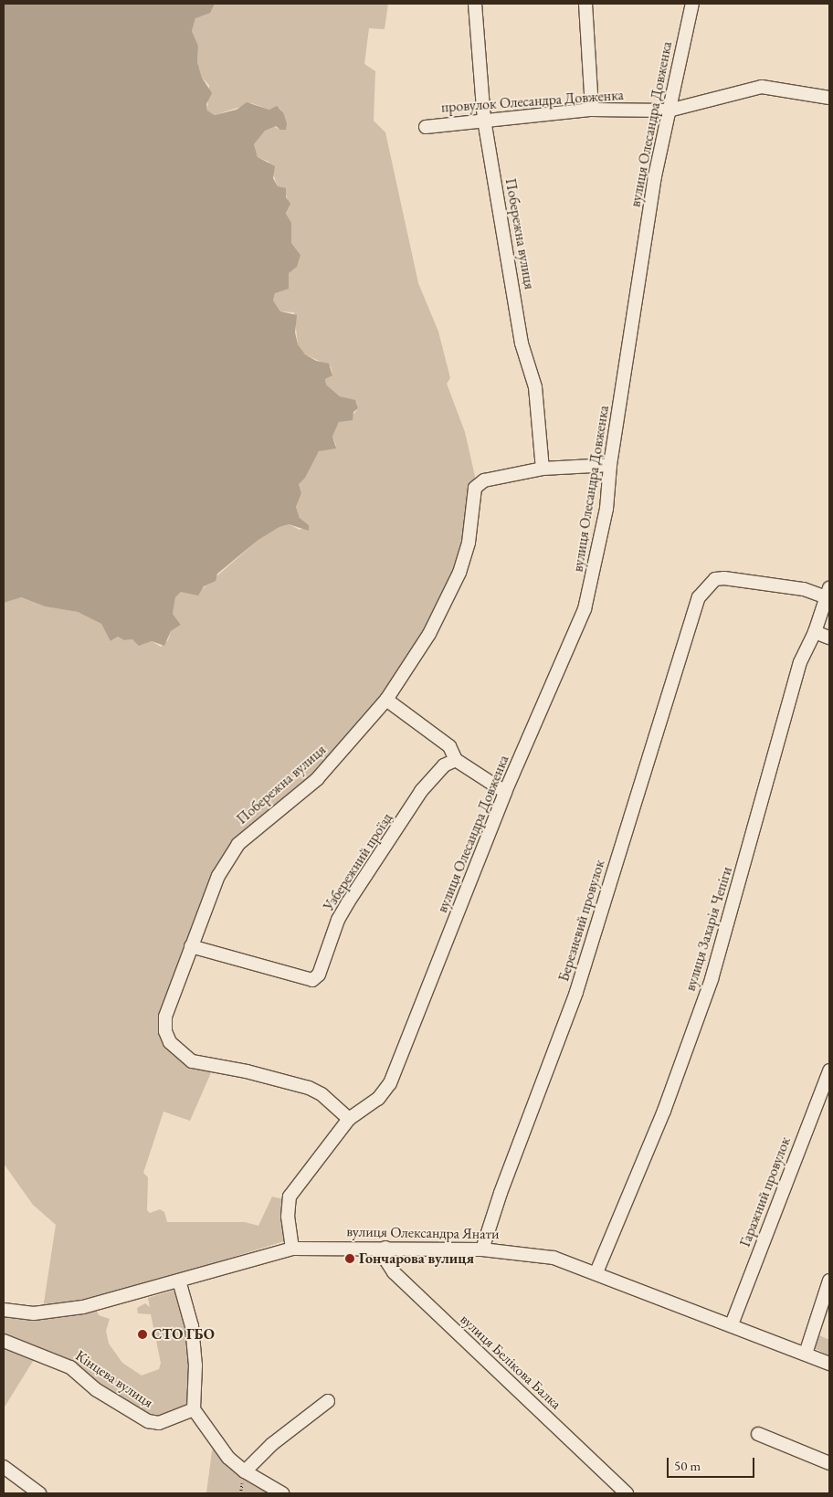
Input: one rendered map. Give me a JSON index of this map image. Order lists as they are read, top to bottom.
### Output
{
  "streets": {
    "street": [
      "провулок Олесандра Довженка",
      "вулиця Олесандра Довженка",
      "Побережна вулиця",
      "Узбережний проїзд",
      "Березневий провулок",
      "вулиця Захарія Чепіги",
      "Гаражний провулок",
      "вулиця Олександра Янати",
      "вулиця Белікова Балка",
      "Кінцева вулиця"
    ]
  },
  "crossings": [
    ["провулок Олесандра Довженка", "вулиця Олесандра Довженка"],
    ["провулок Олесандра Довженка", "Побережна вулиця"],
    ["вулиця Олесандра Довженка", "Побережна вулиця"],
    ["вулиця Олесандра Довженка", "вулиця Олександра Янати"],
    ["Побережна вулиця", "Узбережний проїзд"],
    ["Березневий провулок", "вулиця Захарія Чепіги"],
    ["Березневий провулок", "вулиця Олександра Янати"],
    ["вулиця Захарія Чепіги", "вулиця Олександра Янати"],
    ["Гаражний провулок", "вулиця Олександра Янати"],
    ["вулиця Олександра Янати", "вулиця Белікова Балка"]
  ],
  "places": ["Гончарова вулиця", "СТО ГБО"],
  "scale_bar": "50 m"
}
